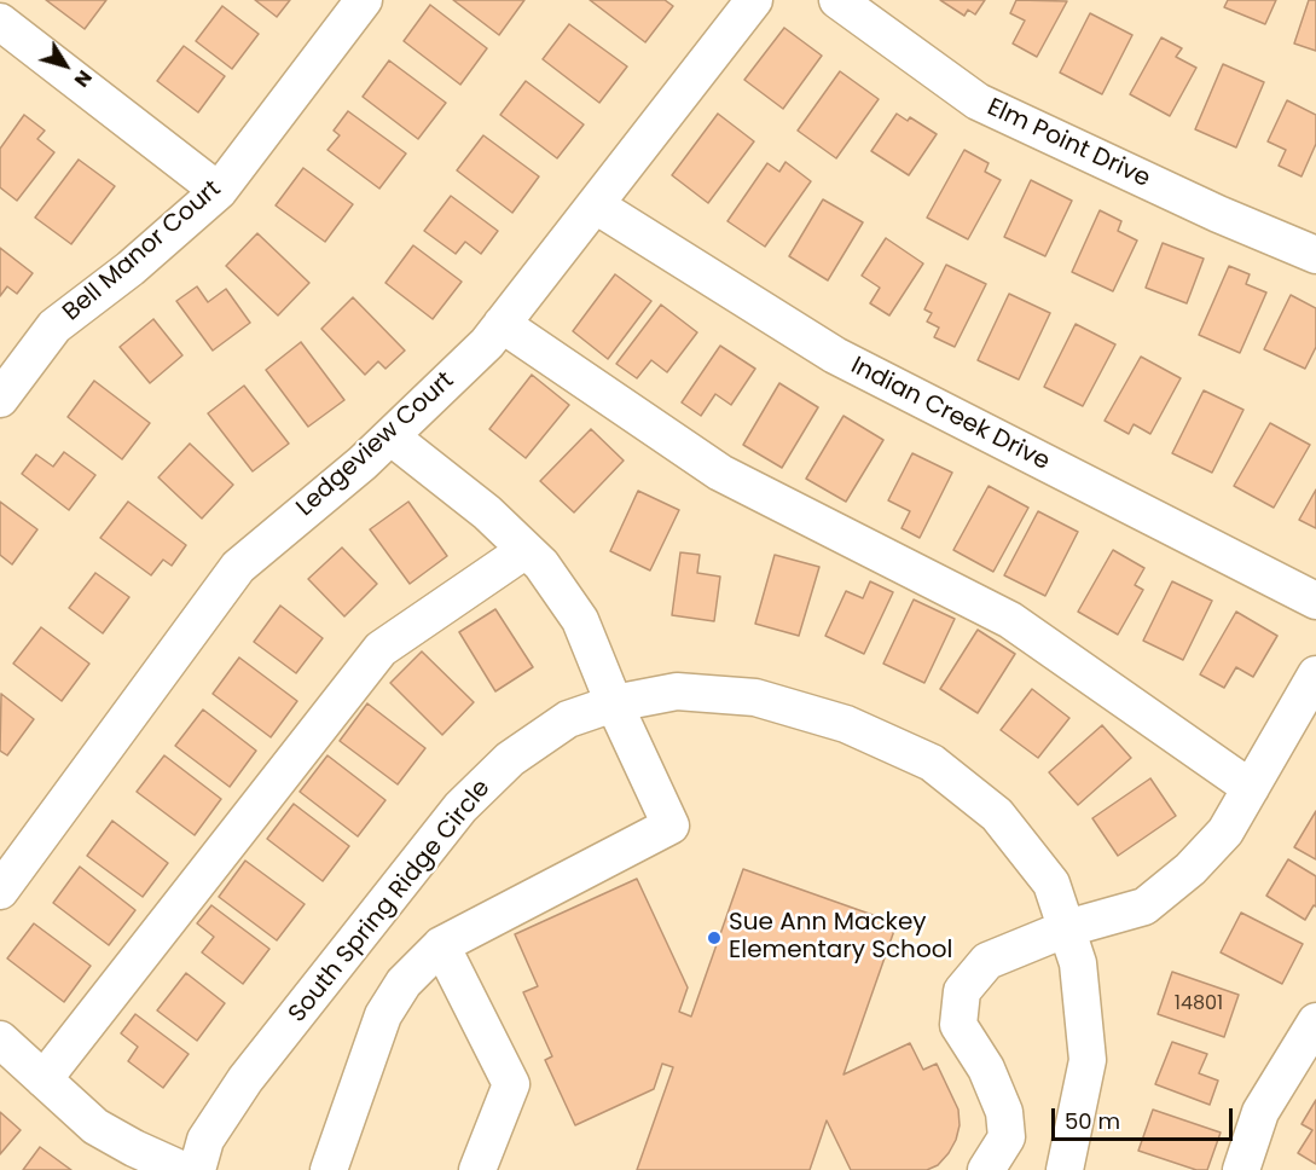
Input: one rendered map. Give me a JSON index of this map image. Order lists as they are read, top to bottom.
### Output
{
  "streets": {
    "street": [
      "Elm Point Drive",
      "Bell Manor Court",
      "Indian Creek Drive",
      "Ledgeview Court",
      "South Spring Ridge Circle"
    ]
  },
  "crossings": [
    ["Indian Creek Drive", "Ledgeview Court"]
  ],
  "places": ["Sue Ann Mackey Elementary School"],
  "house_numbers": ["14801"],
  "scale_bar": "50 m",
  "north": "bottom right"
}
